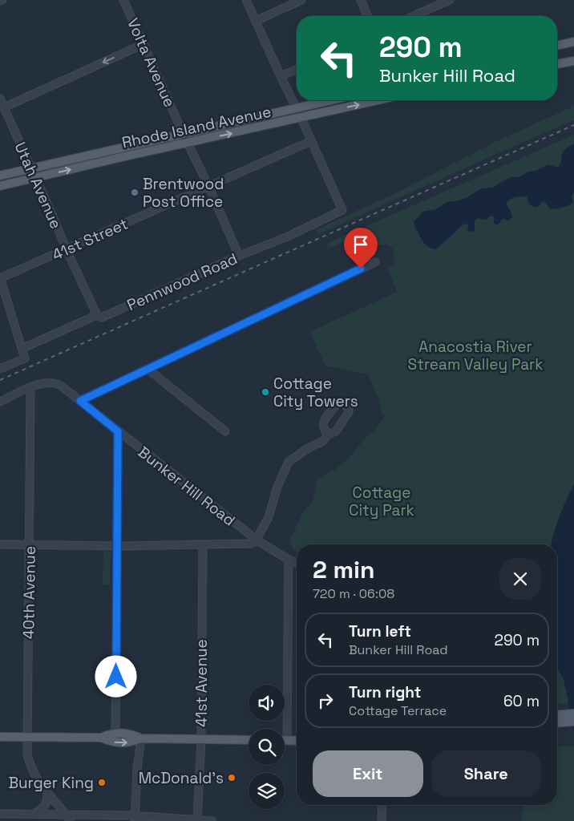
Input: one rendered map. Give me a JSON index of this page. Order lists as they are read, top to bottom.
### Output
{
  "streets": {
    "main road": ["Rhode Island Avenue"],
    "street": [
      "Volta Avenue",
      "Utah Avenue",
      "41st Street",
      "Pennwood Road",
      "Bunker Hill Road",
      "40th Avenue",
      "41st Avenue"
    ]
  },
  "crossings": [
    ["Volta Avenue", "Rhode Island Avenue"],
    ["Volta Avenue", "41st Street"],
    ["Volta Avenue", "Pennwood Road"],
    ["Rhode Island Avenue", "Utah Avenue"],
    ["Utah Avenue", "41st Street"],
    ["Utah Avenue", "Pennwood Road"],
    ["41st Street", "Pennwood Road"],
    ["Bunker Hill Road", "40th Avenue"]
  ],
  "parks": ["Anacostia River Stream Valley Park", "Cottage City Park"],
  "places": [
    "Brentwood Post Office",
    "Cottage City Towers",
    "McDonald's",
    "Burger King"
  ],
  "page": {
    "turn": ["290 m", "Bunker Hill Road"],
    "heading": ["2 min", "720 m · 06:08"],
    "list": [
      {
        "name": "Turn left",
        "note": "Bunker Hill Road",
        "value": "290 m"
      },
      {
        "name": "Turn right",
        "note": "Cottage Terrace",
        "value": "60 m"
      }
    ],
    "buttons": ["Exit", "Share"]
  }
}
